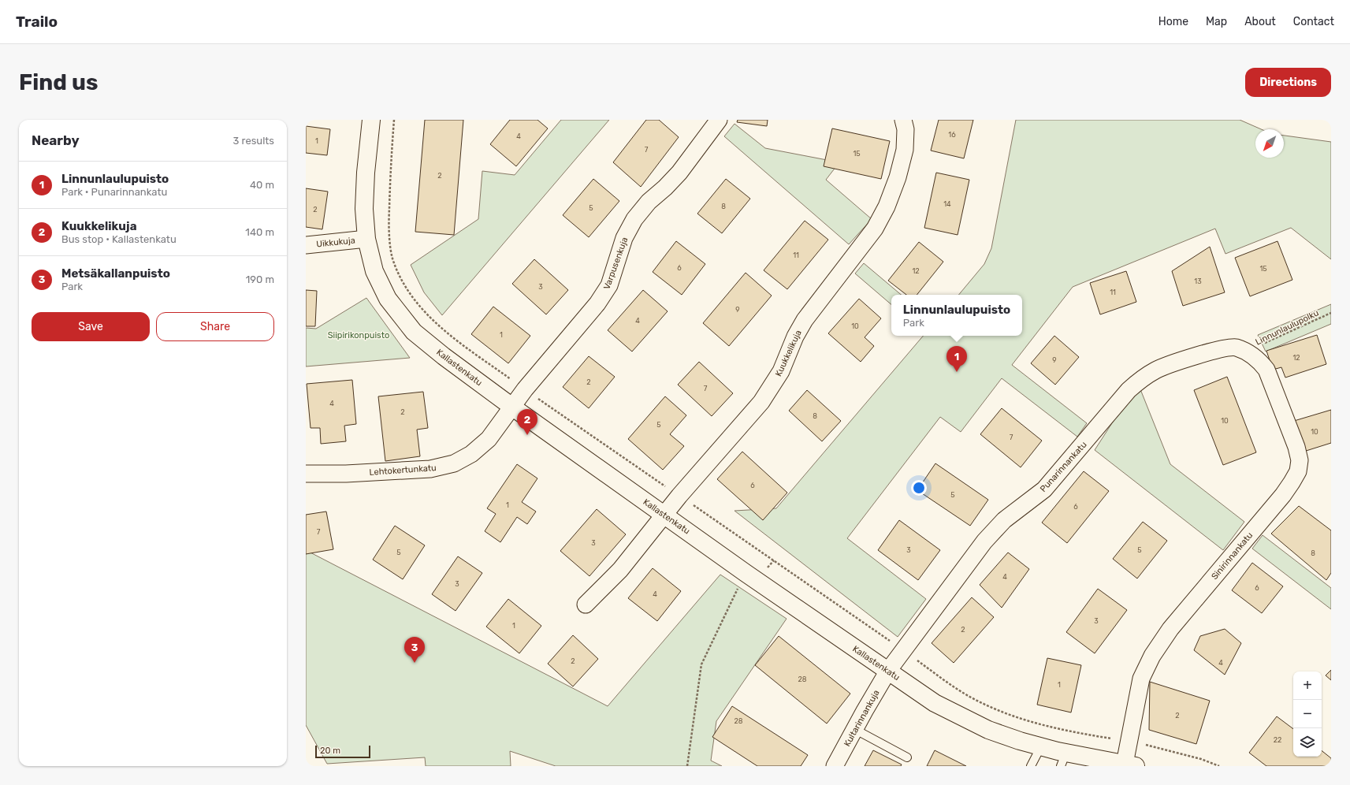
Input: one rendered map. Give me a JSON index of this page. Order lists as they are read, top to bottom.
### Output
{
  "streets": {
    "street": [
      "Uikkukuja",
      "Varpusenkuja",
      "Kuukkelikuja",
      "Kallastenkatu",
      "Punarinnankatu",
      "Lehtokertunkatu",
      "Sinirinnankatu",
      "Kultarinnankuja"
    ],
    "path": ["Linnunlaulupolku"]
  },
  "crossings": [
    ["Uikkukuja", "Kallastenkatu"],
    ["Varpusenkuja", "Kallastenkatu"],
    ["Varpusenkuja", "Lehtokertunkatu"],
    ["Linnunlaulupolku", "Punarinnankatu"],
    ["Linnunlaulupolku", "Sinirinnankatu"],
    ["Kuukkelikuja", "Kallastenkatu"],
    ["Kallastenkatu", "Punarinnankatu"],
    ["Kallastenkatu", "Lehtokertunkatu"],
    ["Kallastenkatu", "Sinirinnankatu"],
    ["Kallastenkatu", "Kultarinnankuja"],
    ["Punarinnankatu", "Sinirinnankatu"],
    ["Punarinnankatu", "Kultarinnankuja"]
  ],
  "parks": ["Siipirikonpuisto"],
  "house_numbers": [
    "16",
    "4",
    "1",
    "7",
    "15",
    "2",
    "14",
    "8",
    "5",
    "2",
    "11",
    "6",
    "15",
    "12",
    "13",
    "3",
    "11",
    "9",
    "4",
    "10",
    "1",
    "12",
    "9",
    "2",
    "7",
    "4",
    "2",
    "8",
    "10",
    "5",
    "10",
    "7",
    "6",
    "5",
    "1",
    "6",
    "7",
    "3",
    "3",
    "5",
    "5",
    "8",
    "4",
    "3",
    "6",
    "4",
    "3",
    "1",
    "2",
    "2",
    "4",
    "28",
    "1",
    "2",
    "28",
    "22"
  ],
  "scale_bar": "20 m",
  "north": "bottom left",
  "page": {
    "header": "Trailo",
    "nav": [
      "Home",
      "Map",
      "About",
      "Contact"
    ],
    "buttons": [
      "Directions",
      ["Save", "Share"]
    ],
    "title": "Find us",
    "heading": ["Nearby", "3 results"],
    "list": [
      {
        "mark": "1",
        "name": "Linnunlaulupuisto",
        "note": "Park · Punarinnankatu",
        "value": "40 m"
      },
      {
        "mark": "2",
        "name": "Kuukkelikuja",
        "note": "Bus stop · Kallastenkatu",
        "value": "140 m"
      },
      {
        "mark": "3",
        "name": "Metsäkallanpuisto",
        "note": "Park",
        "value": "190 m"
      }
    ],
    "popup": ["Linnunlaulupuisto", "Park"],
    "pins": ["1", "2", "3"],
    "map_buttons": ["+", "−"],
    "scale": "20 m"
  }
}
